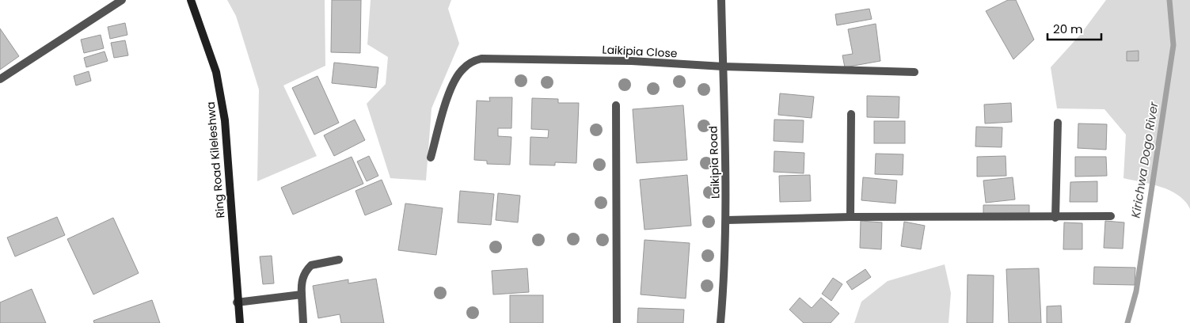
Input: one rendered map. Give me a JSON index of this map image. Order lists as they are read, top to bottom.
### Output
{
  "streets": {
    "main road": ["Ring Road Kileleshwa"],
    "street": ["Laikipia Close", "Laikipia Road"]
  },
  "crossings": [
    ["Laikipia Close", "Laikipia Road"]
  ],
  "water": ["Kirichwa Dogo River"],
  "scale_bar": "20 m"
}
